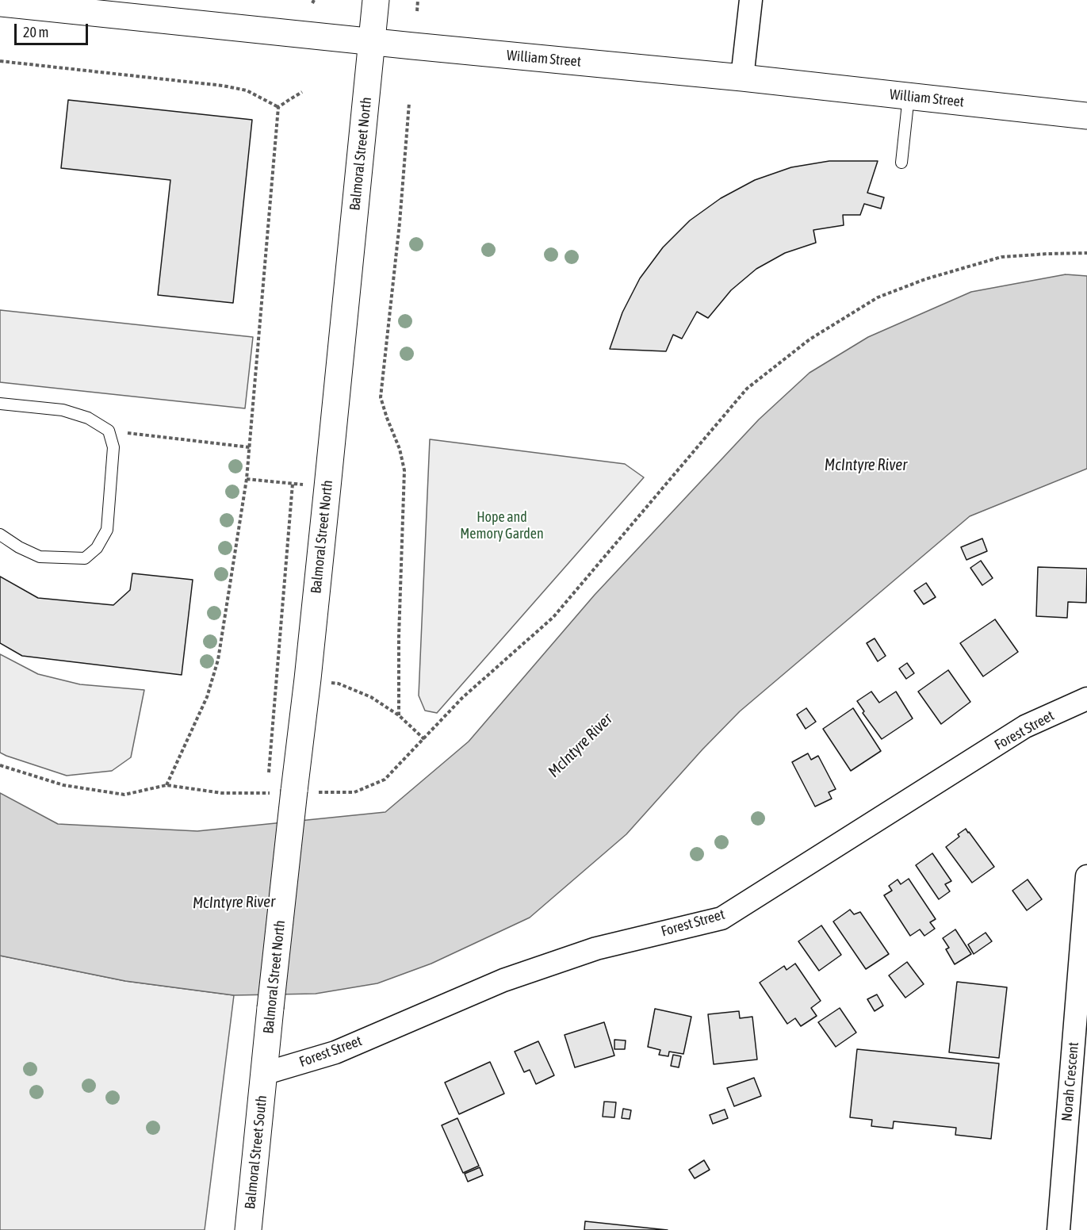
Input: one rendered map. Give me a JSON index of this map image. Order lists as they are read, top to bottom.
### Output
{
  "streets": {
    "main road": ["William Street", "Balmoral Street North", "Balmoral Street South"],
    "street": ["Forest Street", "Norah Crescent"]
  },
  "crossings": [
    ["William Street", "Balmoral Street North"],
    ["Balmoral Street North", "Forest Street"],
    ["Balmoral Street North", "Balmoral Street South"],
    ["Forest Street", "Balmoral Street South"]
  ],
  "water": ["McIntyre River"],
  "parks": ["Hope and Memory Garden"],
  "scale_bar": "20 m"
}
